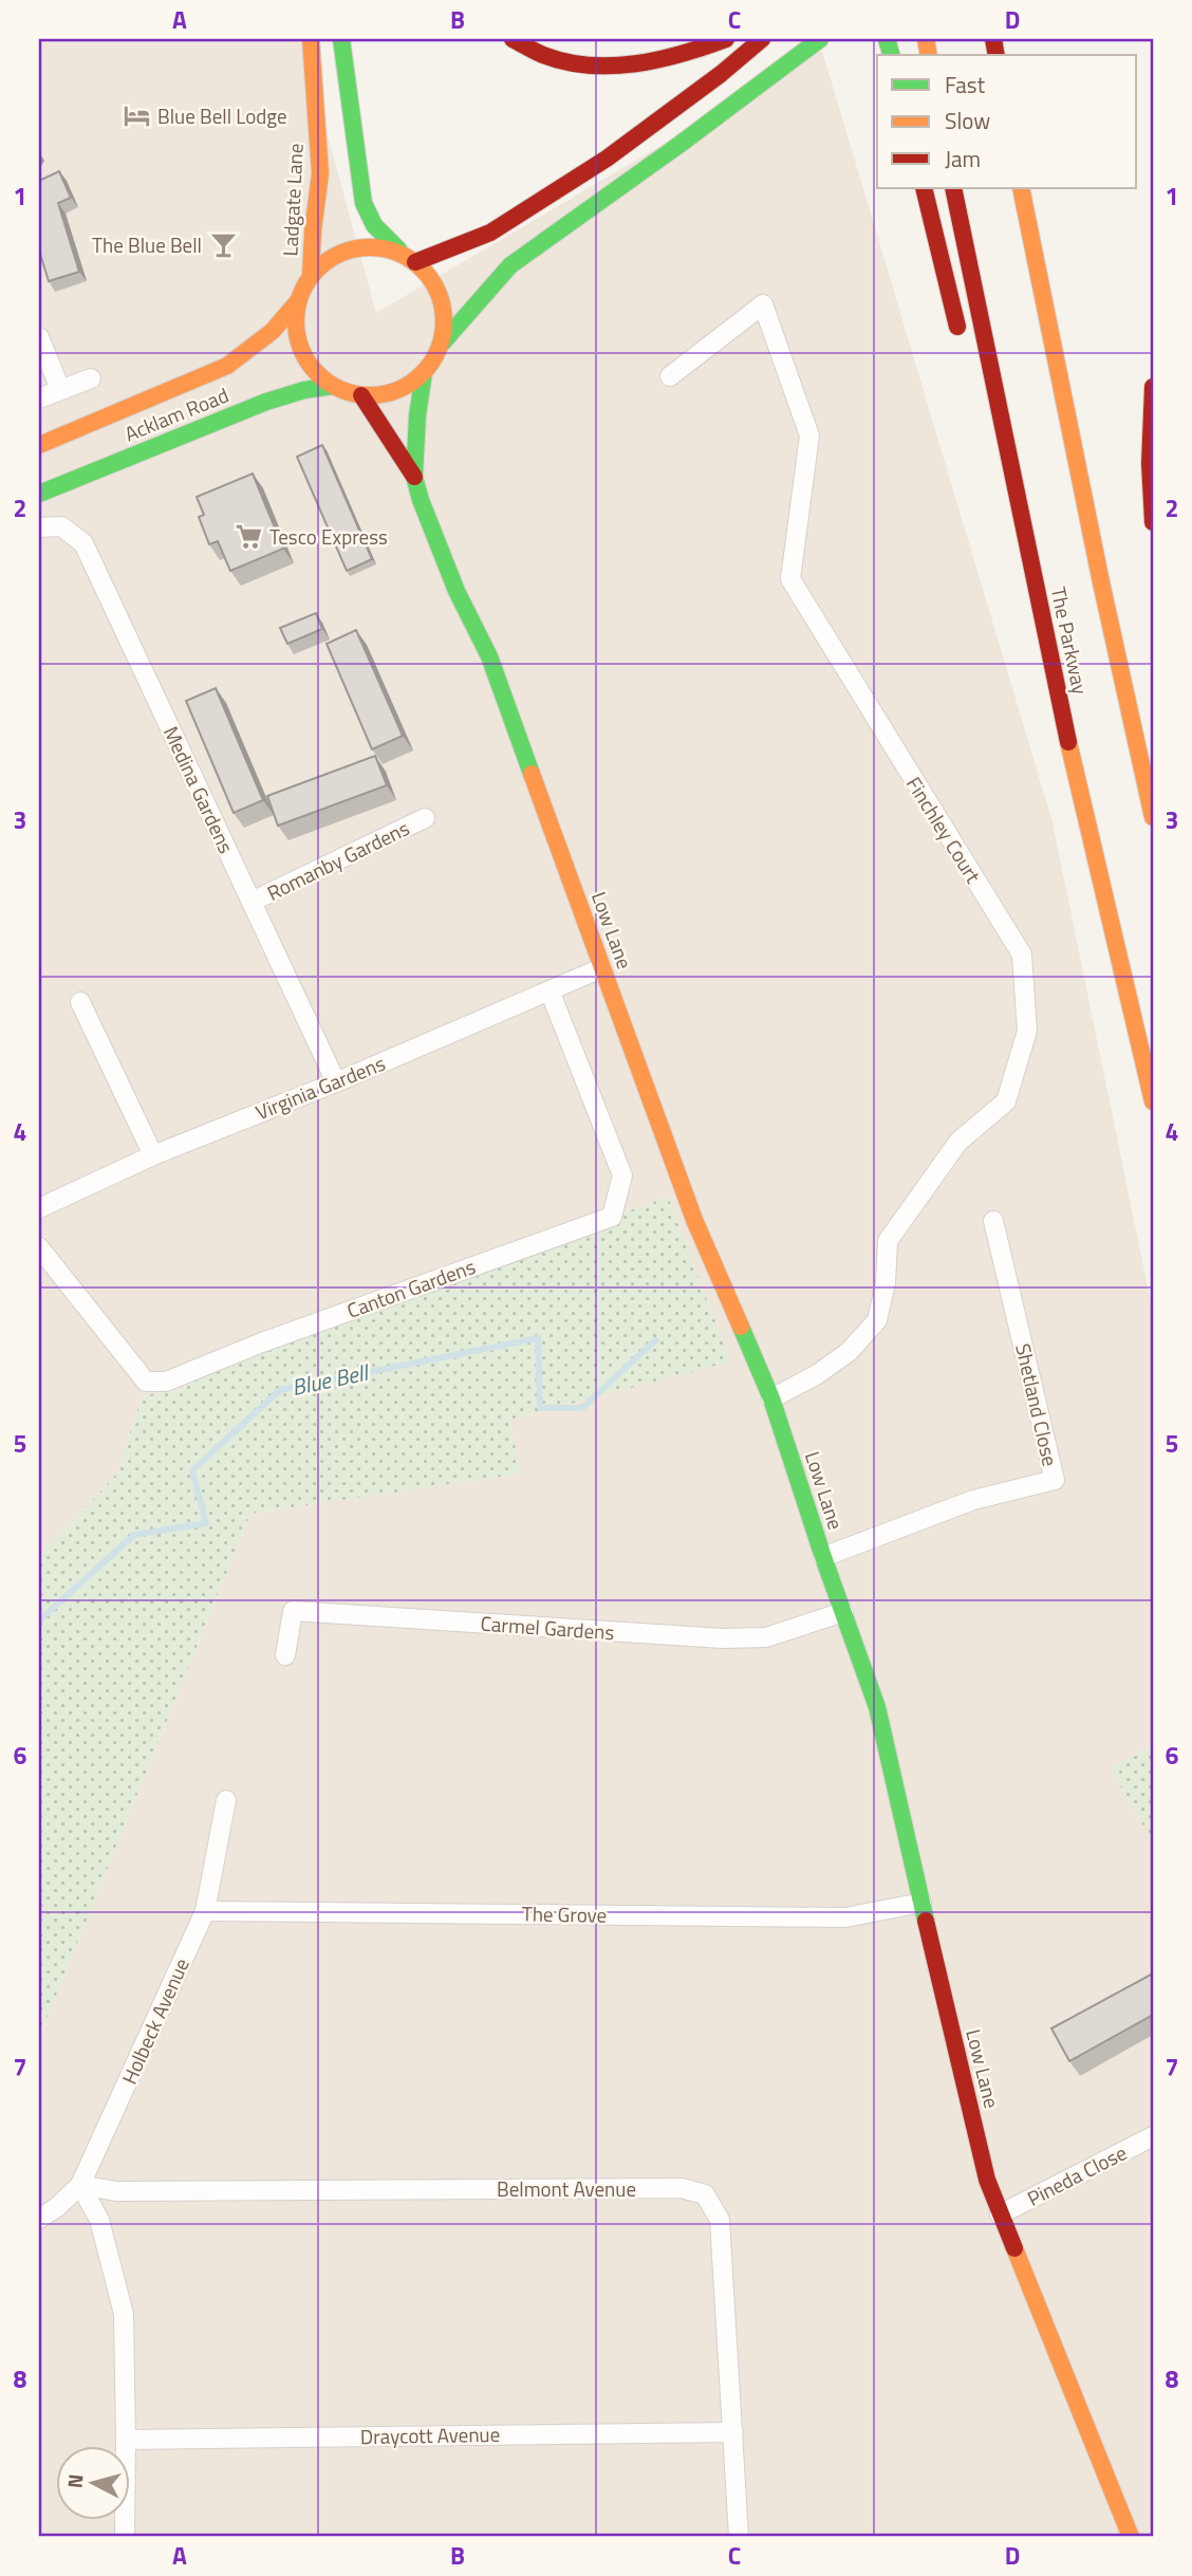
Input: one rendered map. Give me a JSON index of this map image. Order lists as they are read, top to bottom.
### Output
{
  "streets": {
    "main road": [
      "Ladgate Lane",
      "Acklam Road",
      "The Parkway",
      "Low Lane"
    ],
    "street": [
      "Medina Gardens",
      "Finchley Court",
      "Romanby Gardens",
      "Virginia Gardens",
      "Canton Gardens",
      "Shetland Close",
      "Carmel Gardens",
      "The Grove",
      "Holbeck Avenue",
      "Pineda Close",
      "Belmont Avenue",
      "Draycott Avenue"
    ]
  },
  "crossings": [
    ["Ladgate Lane", "Acklam Road"],
    ["Ladgate Lane", "Low Lane"],
    ["Acklam Road", "Low Lane"],
    ["Medina Gardens", "Romanby Gardens"],
    ["Medina Gardens", "Virginia Gardens"],
    ["Finchley Court", "Low Lane"],
    ["Low Lane", "Virginia Gardens"],
    ["Low Lane", "Shetland Close"],
    ["Low Lane", "Carmel Gardens"],
    ["Low Lane", "The Grove"],
    ["Low Lane", "Pineda Close"],
    ["Virginia Gardens", "Canton Gardens"],
    ["The Grove", "Holbeck Avenue"],
    ["Holbeck Avenue", "Belmont Avenue"],
    ["Belmont Avenue", "Draycott Avenue"]
  ],
  "water": ["Blue Bell"],
  "places": {
    "hotel": ["Blue Bell Lodge"],
    "bar": ["The Blue Bell"],
    "supermarket": ["Tesco Express"]
  },
  "legend": ["Fast", "Slow", "Jam"],
  "north": "left",
  "grid": {
    "columns": [
      "A",
      "B",
      "C",
      "D"
    ],
    "rows": [
      "1",
      "2",
      "3",
      "4",
      "5",
      "6",
      "7",
      "8"
    ]
  }
}
